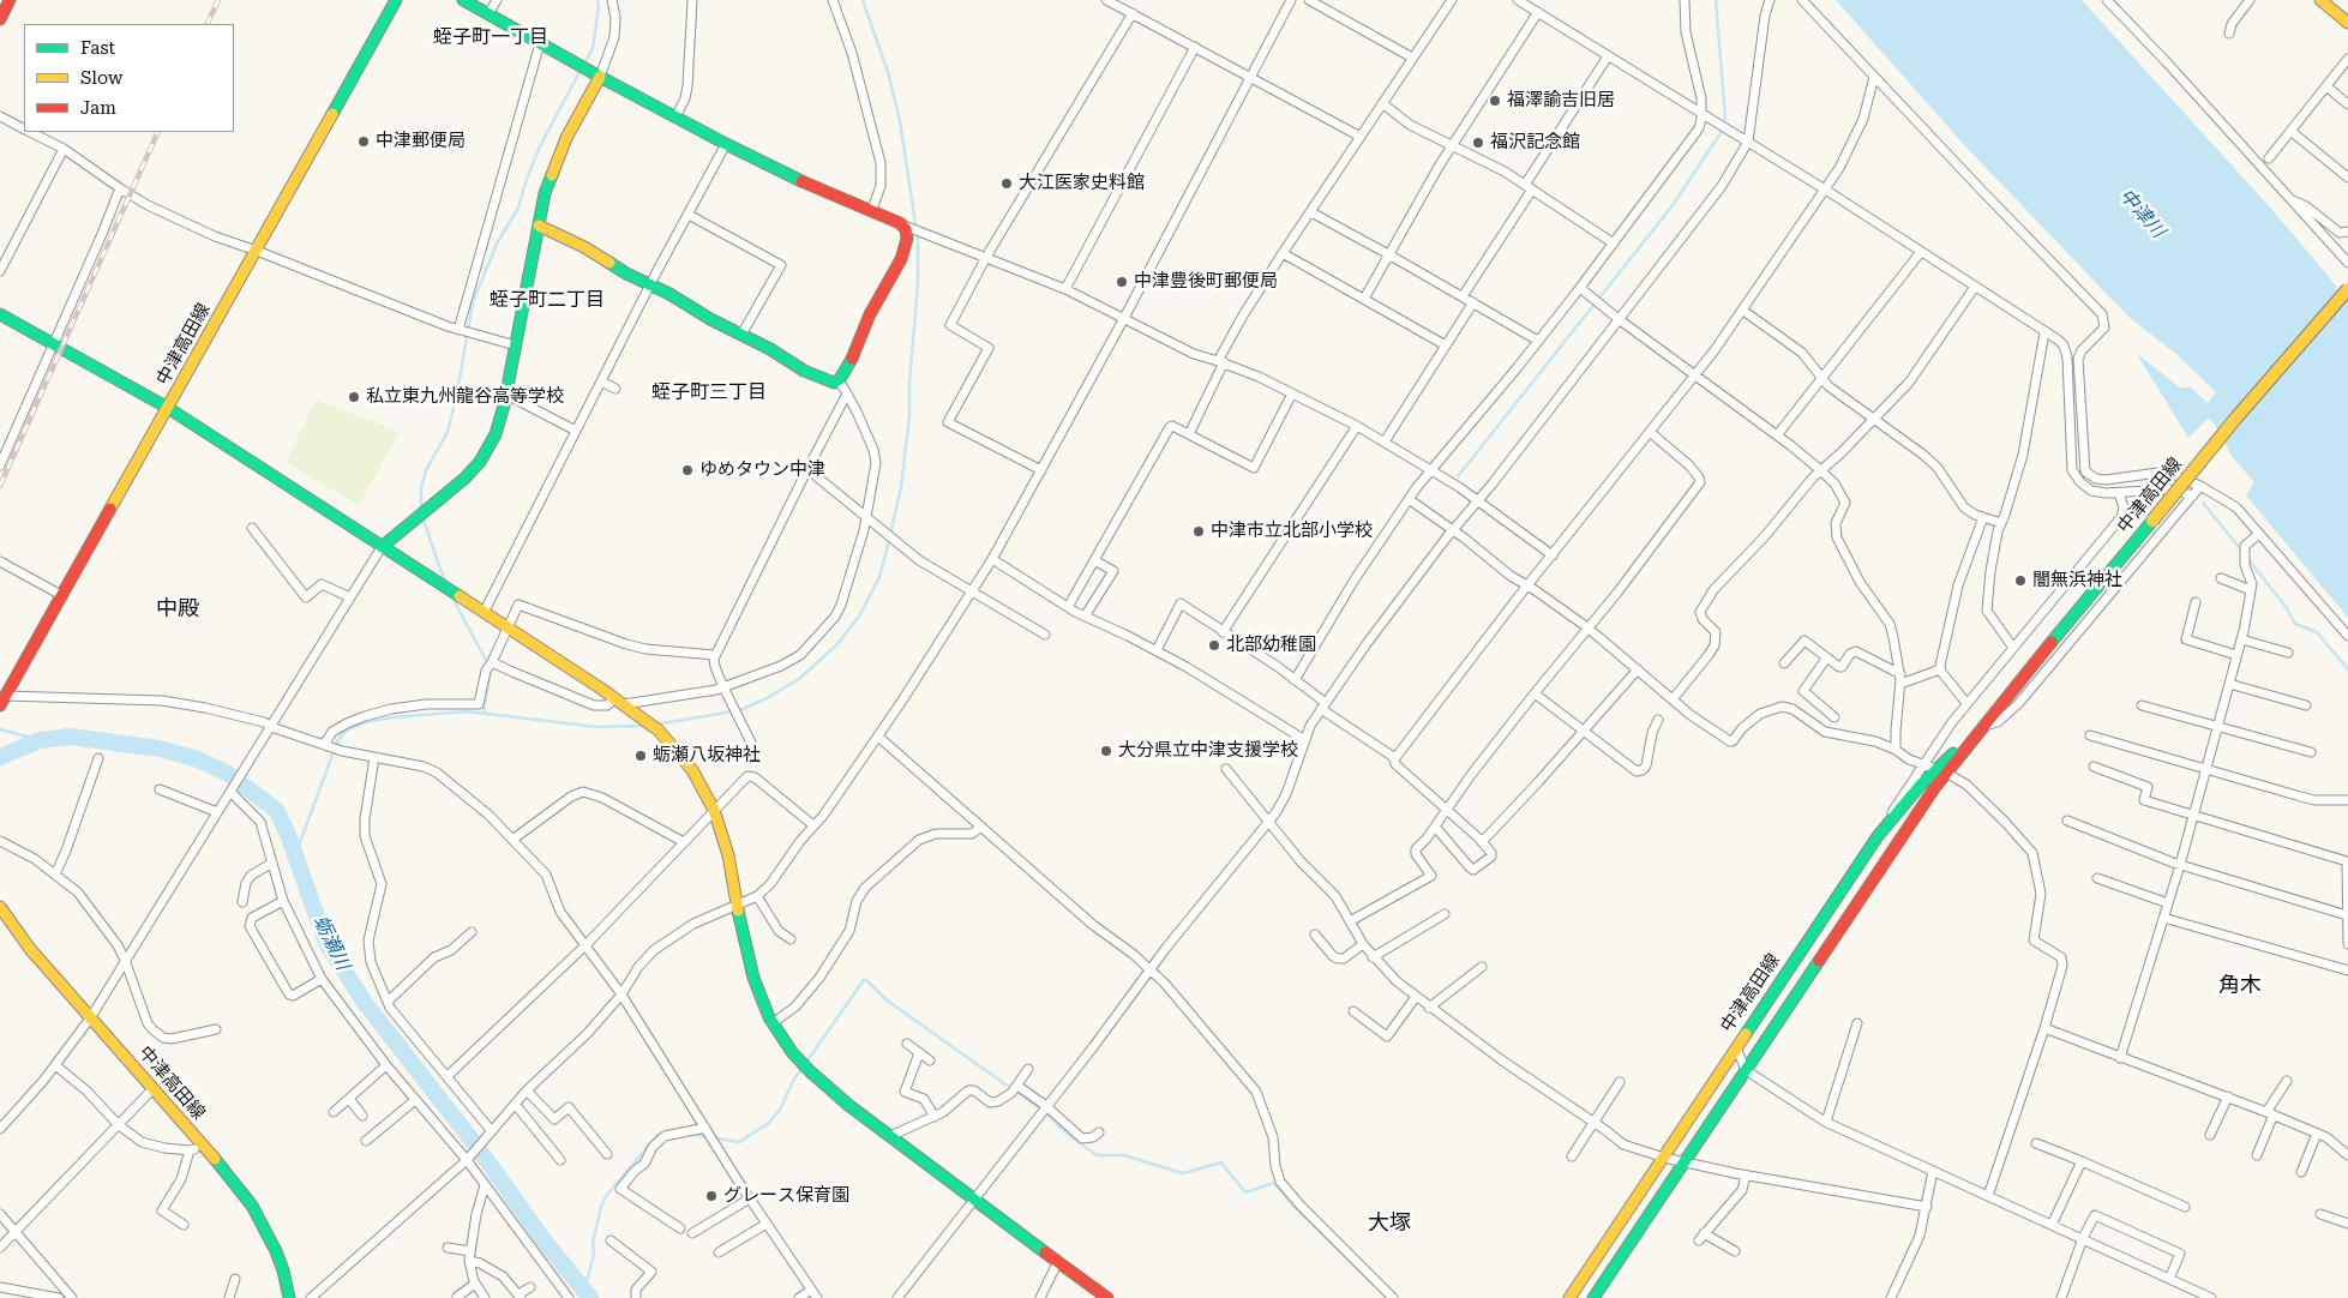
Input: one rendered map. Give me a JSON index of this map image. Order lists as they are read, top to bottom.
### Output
{
  "streets": {
    "main road": ["中津高田線"]
  },
  "districts": [
    "蛭子町一丁目",
    "蛭子町二丁目",
    "蛭子町三丁目",
    "中殿",
    "角木",
    "大塚"
  ],
  "water": ["中津川", "蛎瀬川"],
  "places": [
    "福澤諭吉旧居",
    "中津郵便局",
    "福沢記念館",
    "大江医家史料館",
    "中津豊後町郵便局",
    "私立東九州龍谷高等学校",
    "ゆめタウン中津",
    "中津市立北部小学校",
    "闇無浜神社",
    "北部幼稚園",
    "大分県立中津支援学校",
    "蛎瀬八坂神社",
    "グレース保育園"
  ],
  "legend": ["Fast", "Slow", "Jam"]
}
